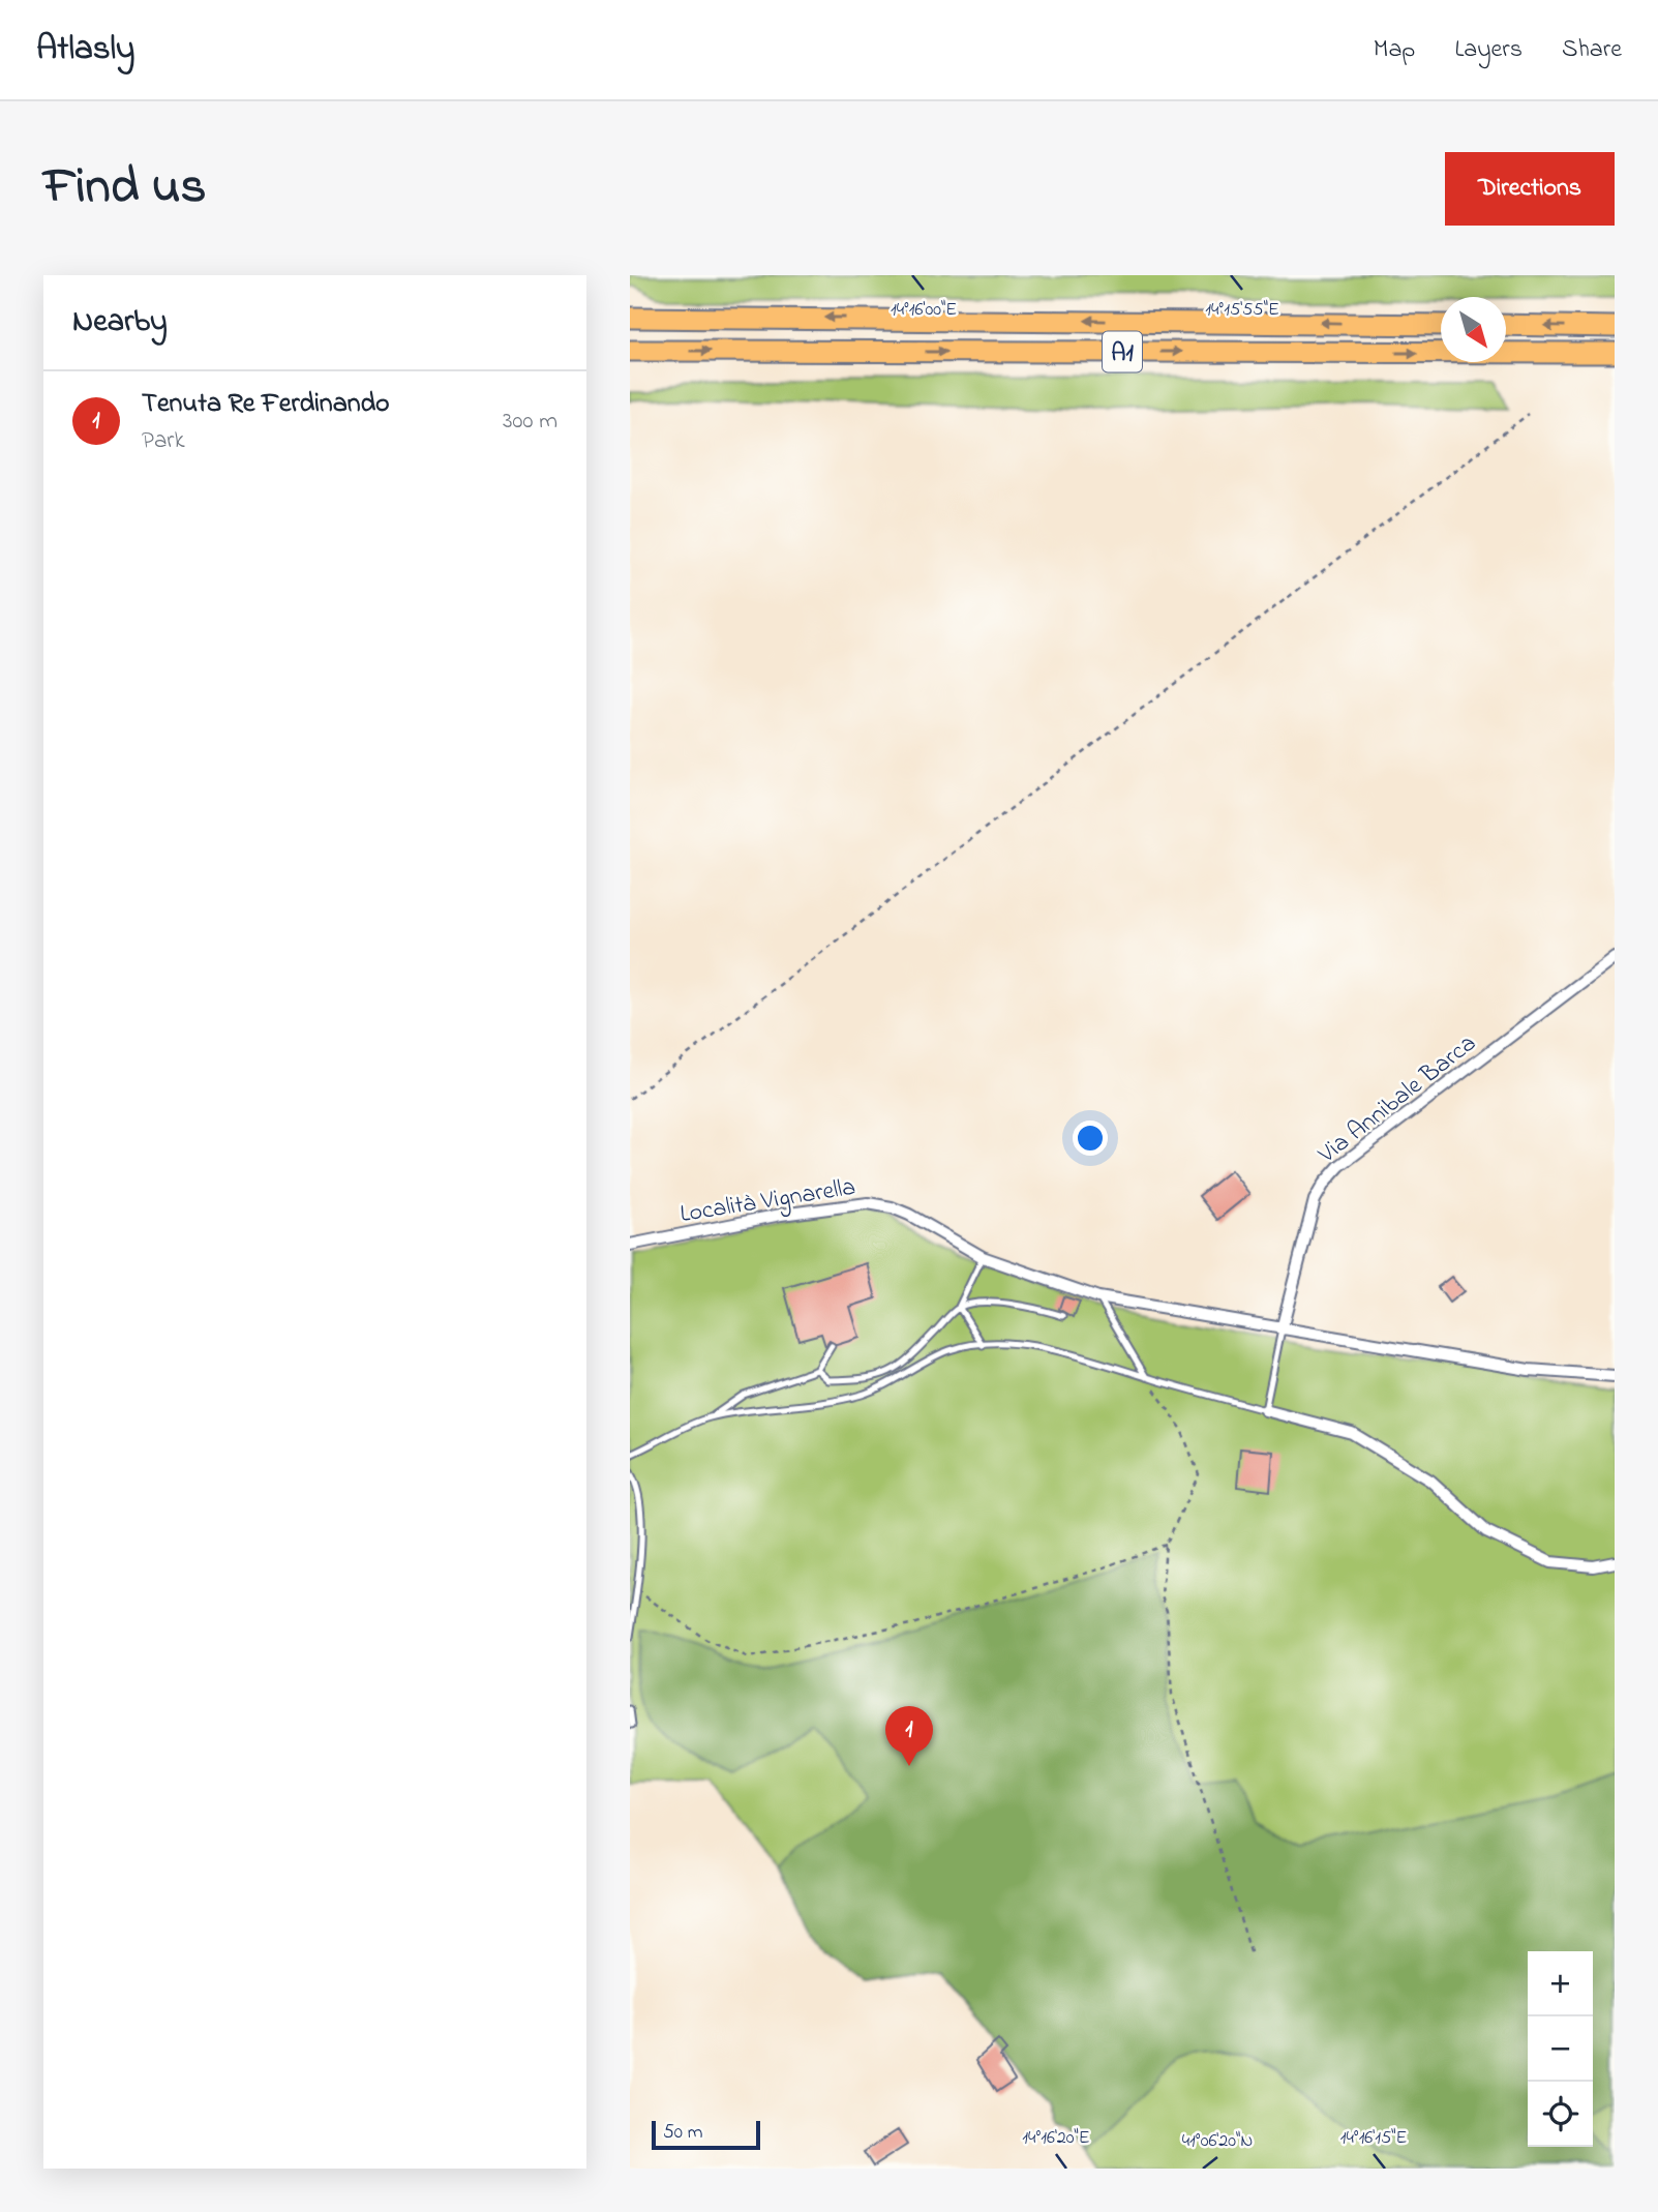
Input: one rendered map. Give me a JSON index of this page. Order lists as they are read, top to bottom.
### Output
{
  "streets": {
    "highway": ["A1"],
    "street": ["Via Annibale Barca", "Località Vignarella"]
  },
  "crossings": [
    ["Via Annibale Barca", "Località Vignarella"]
  ],
  "scale_bar": "50 m",
  "north": "bottom right",
  "page": {
    "header": "Atlasly",
    "nav": ["Map", "Layers", "Share"],
    "title": "Find us",
    "buttons": "Directions",
    "heading": "Nearby",
    "list": [
      {
        "mark": "1",
        "name": "Tenuta Re Ferdinando",
        "note": "Park",
        "value": "300 m"
      }
    ],
    "pins": "1",
    "map_buttons": ["+", "−"],
    "scale": "50 m"
  },
  "coordinates": [
    "14°16'00\"E",
    "14°15'55\"E",
    "14°16'20\"E",
    "14°16'15\"E",
    "41°06'20\"N"
  ]
}
